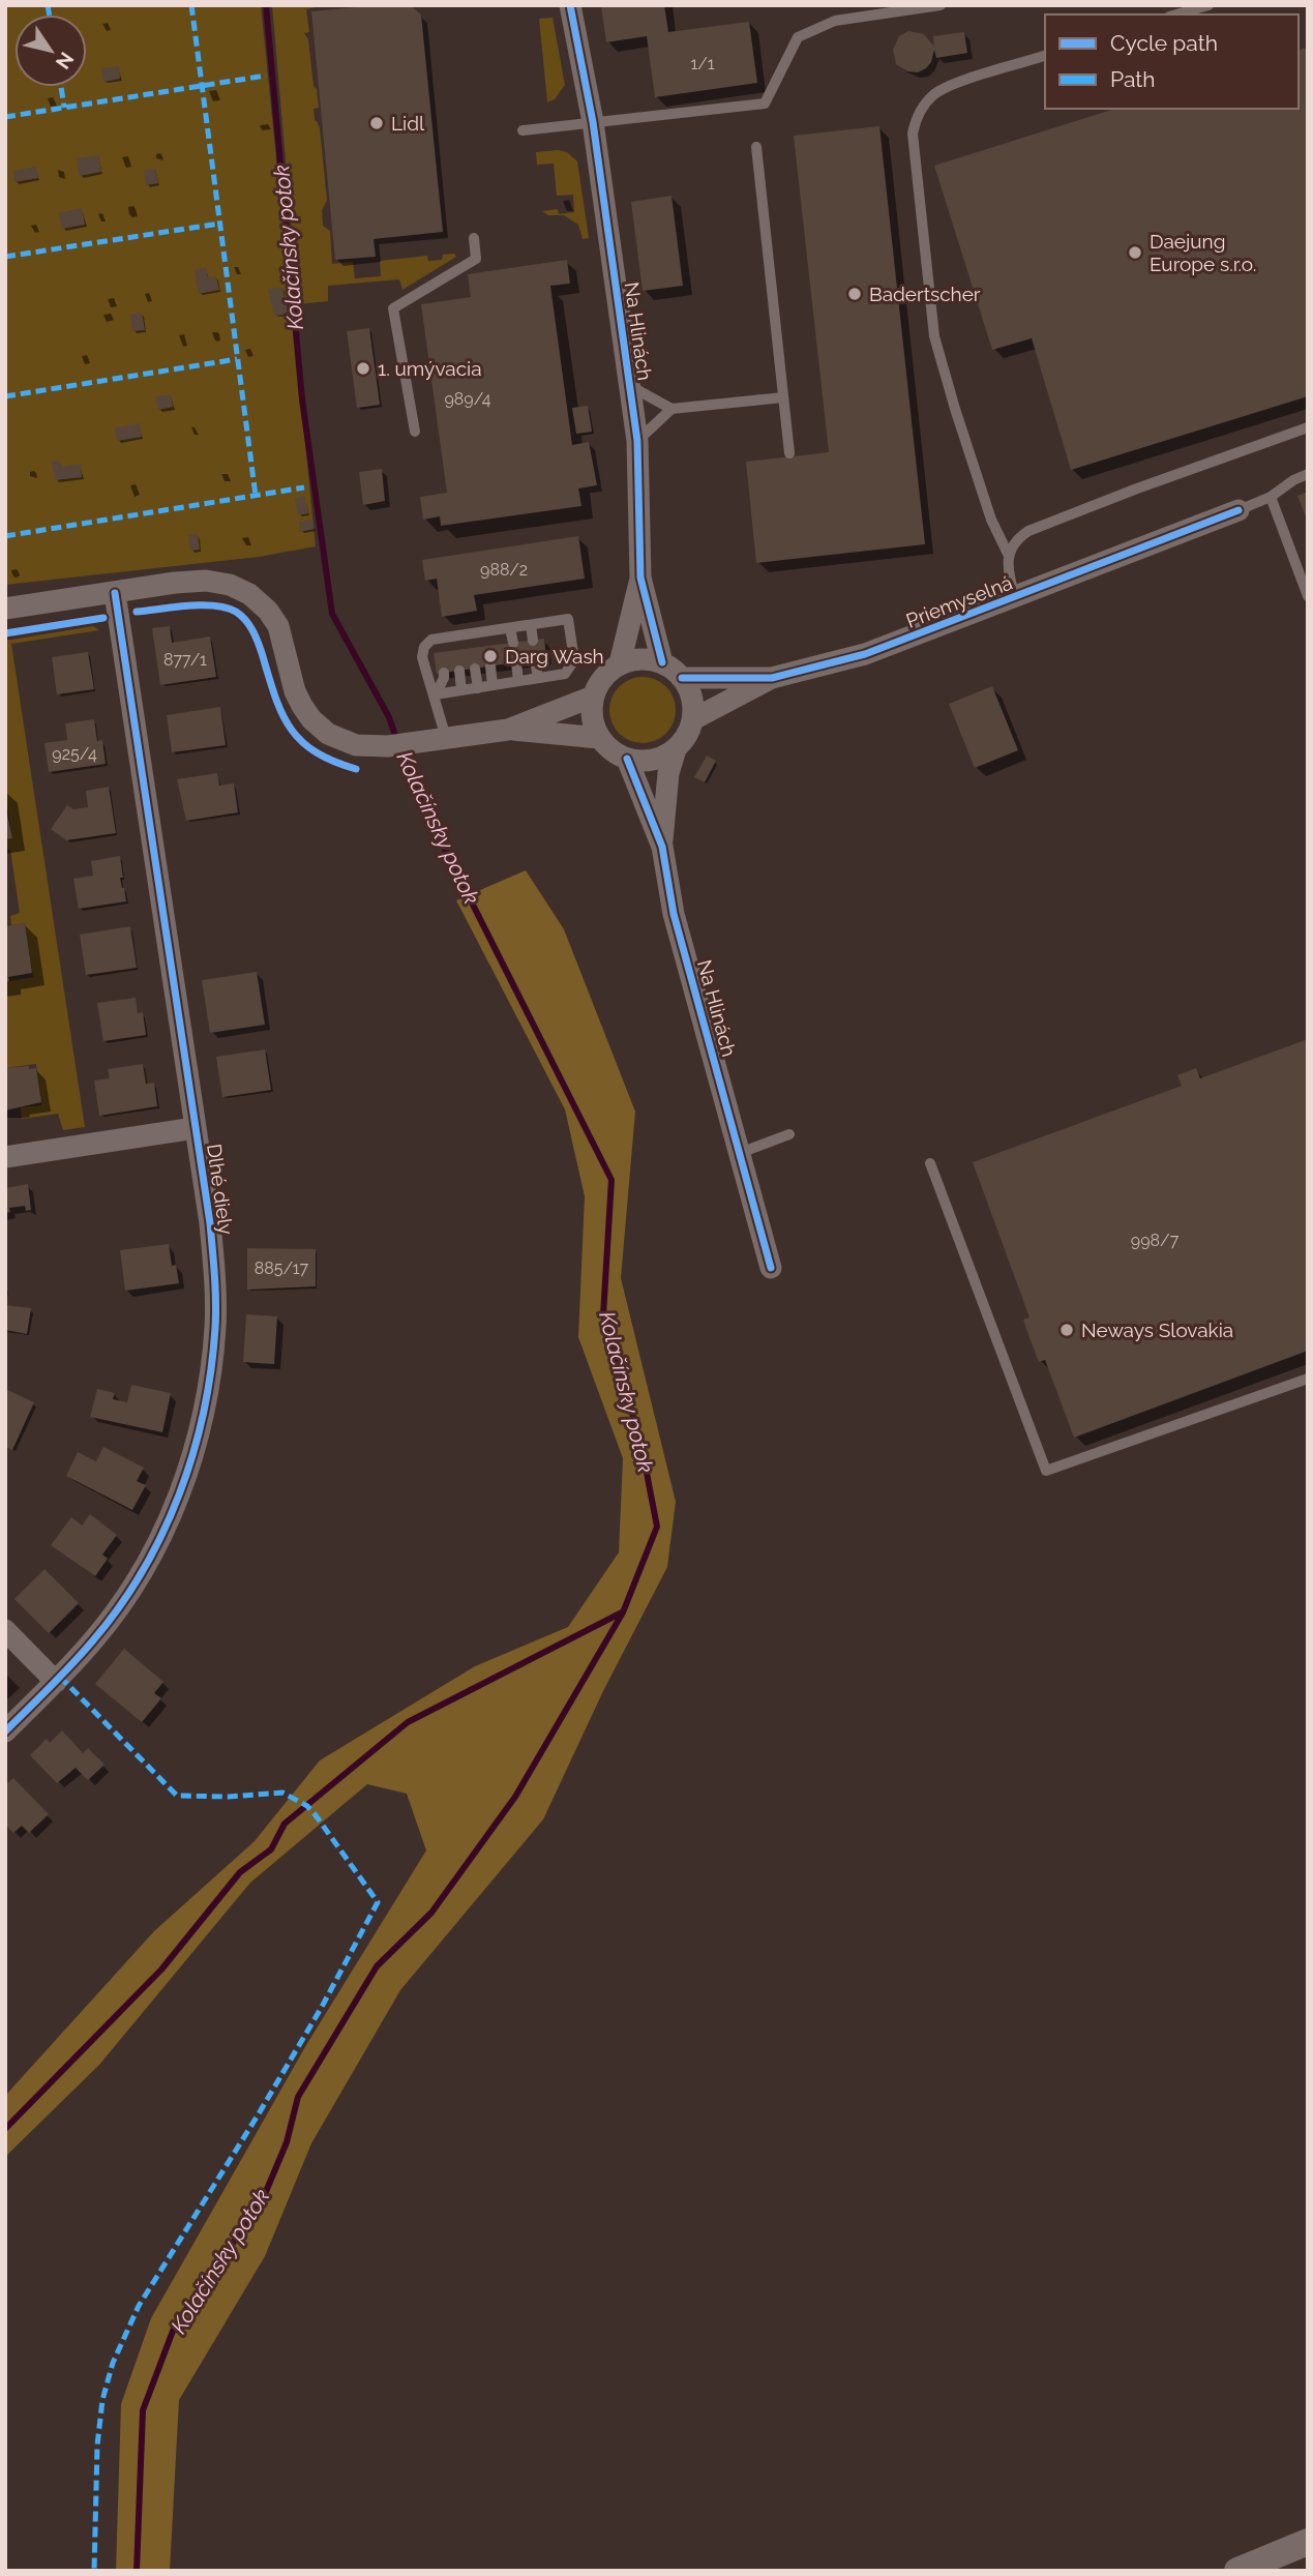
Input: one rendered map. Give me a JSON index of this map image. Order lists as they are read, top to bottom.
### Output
{
  "streets": {
    "street": ["Na Hlinách", "Priemyselná", "Dlhé diely"]
  },
  "crossings": [
    ["Na Hlinách", "Priemyselná"]
  ],
  "water": ["Kolačínsky potok"],
  "places": [
    "Lidl",
    "Daejung Europe s.r.o.",
    "Badertscher",
    "1. umývacia",
    "Darg Wash",
    "Neways Slovakia"
  ],
  "house_numbers": [
    "1/1",
    "989/4",
    "988/2",
    "877/1",
    "925/4",
    "998/7",
    "885/17"
  ],
  "legend": ["Cycle path", "Path"],
  "north": "bottom right"
}
